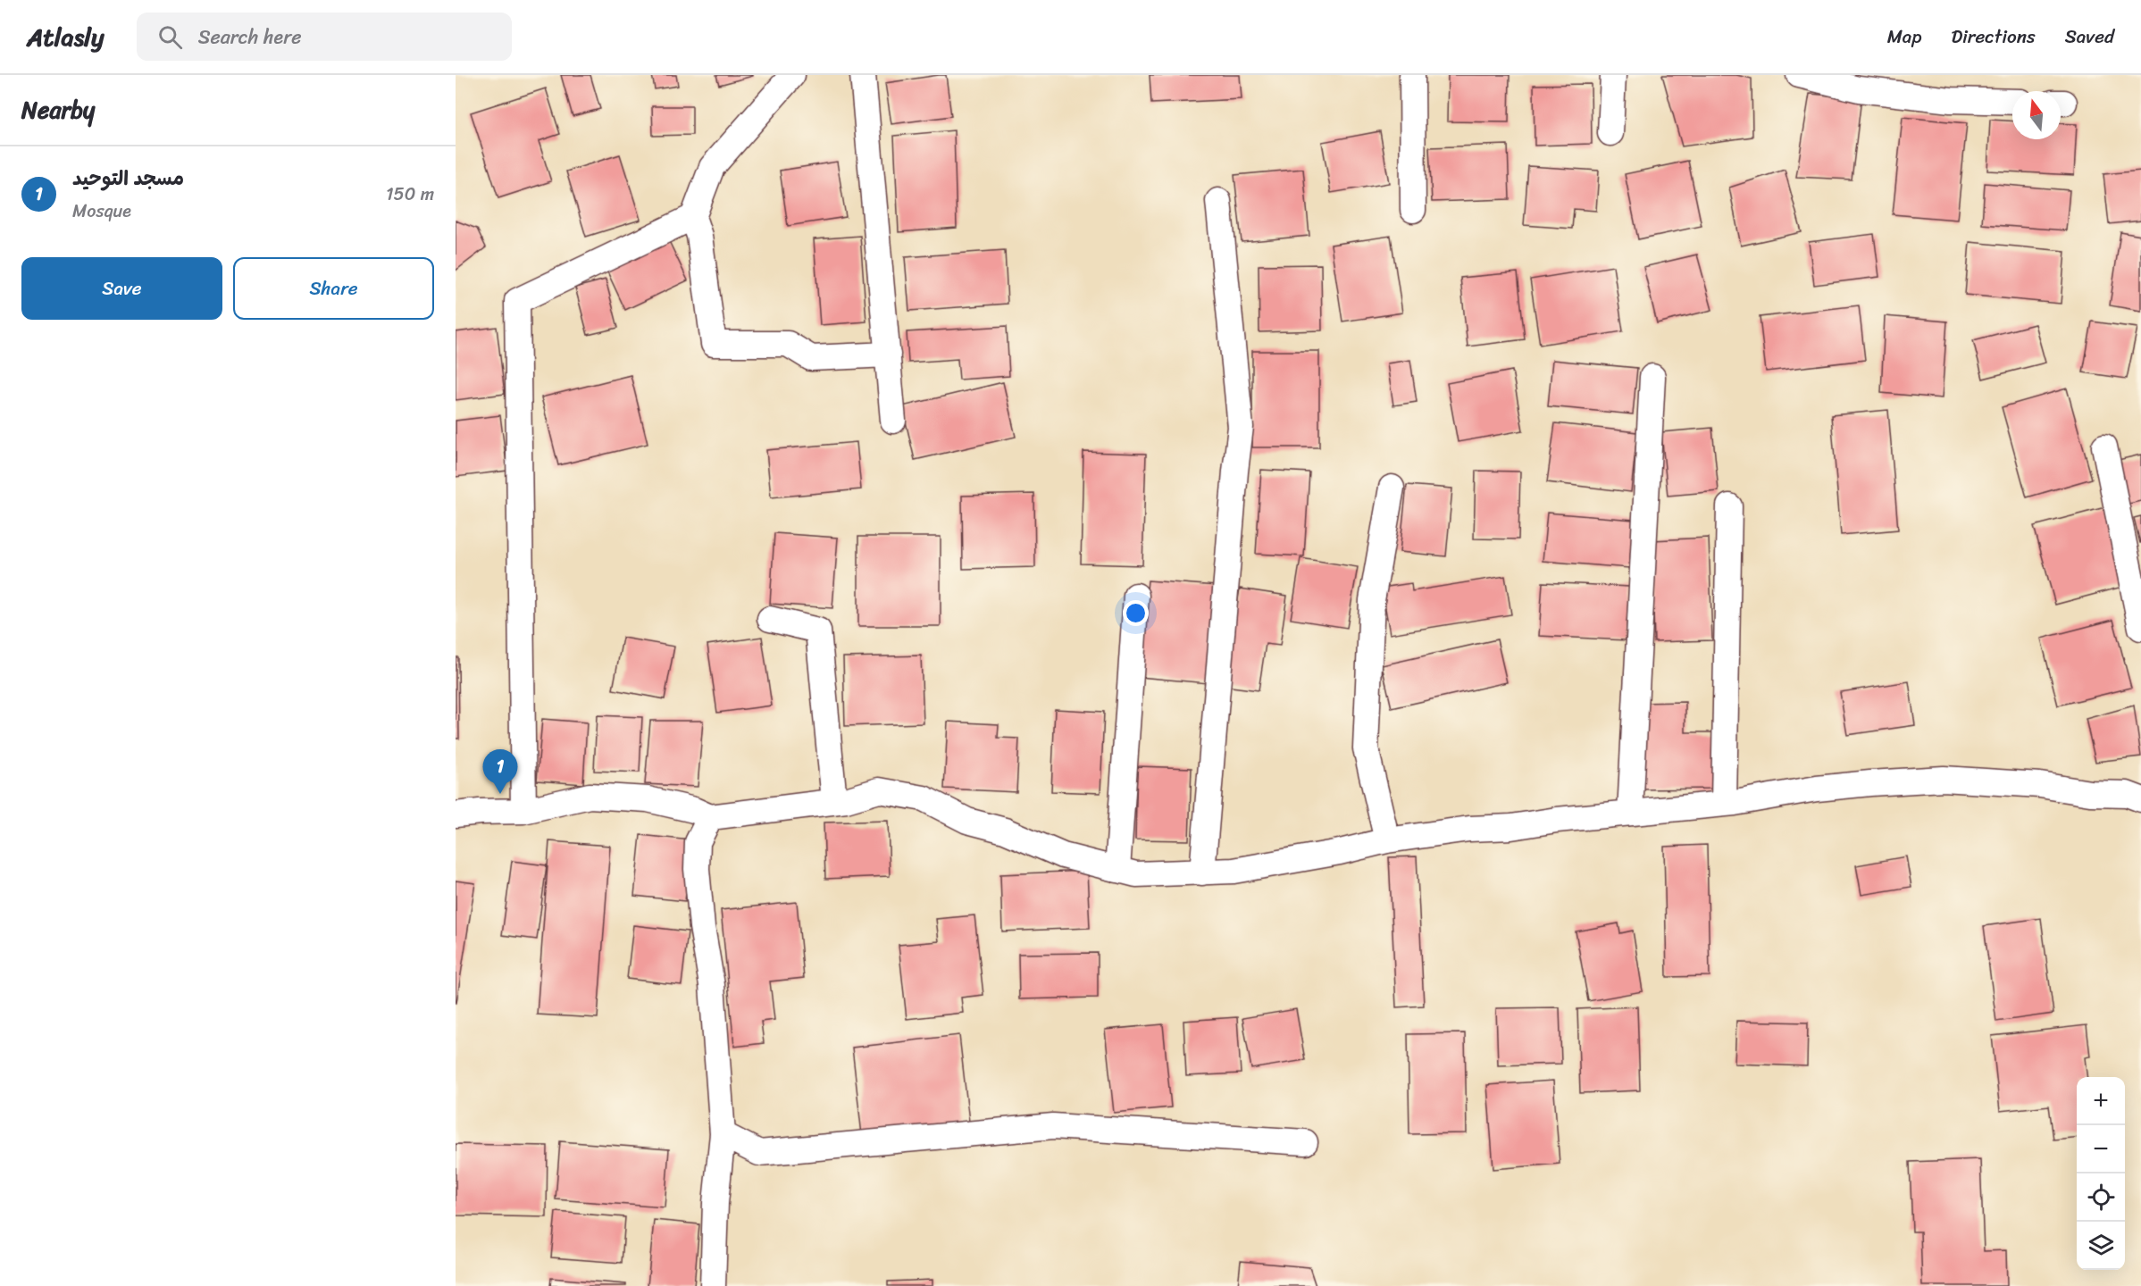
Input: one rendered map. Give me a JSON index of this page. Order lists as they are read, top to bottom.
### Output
{
  "north": "top",
  "page": {
    "header": "Atlasly",
    "search": "Search here",
    "nav": ["Map", "Directions", "Saved"],
    "heading": "Nearby",
    "list": [
      {
        "mark": "1",
        "name": "مسجد التوحيد",
        "note": "Mosque",
        "value": "150 m"
      }
    ],
    "buttons": ["Save", "Share"],
    "pins": "1",
    "map_buttons": ["+", "−"]
  }
}
